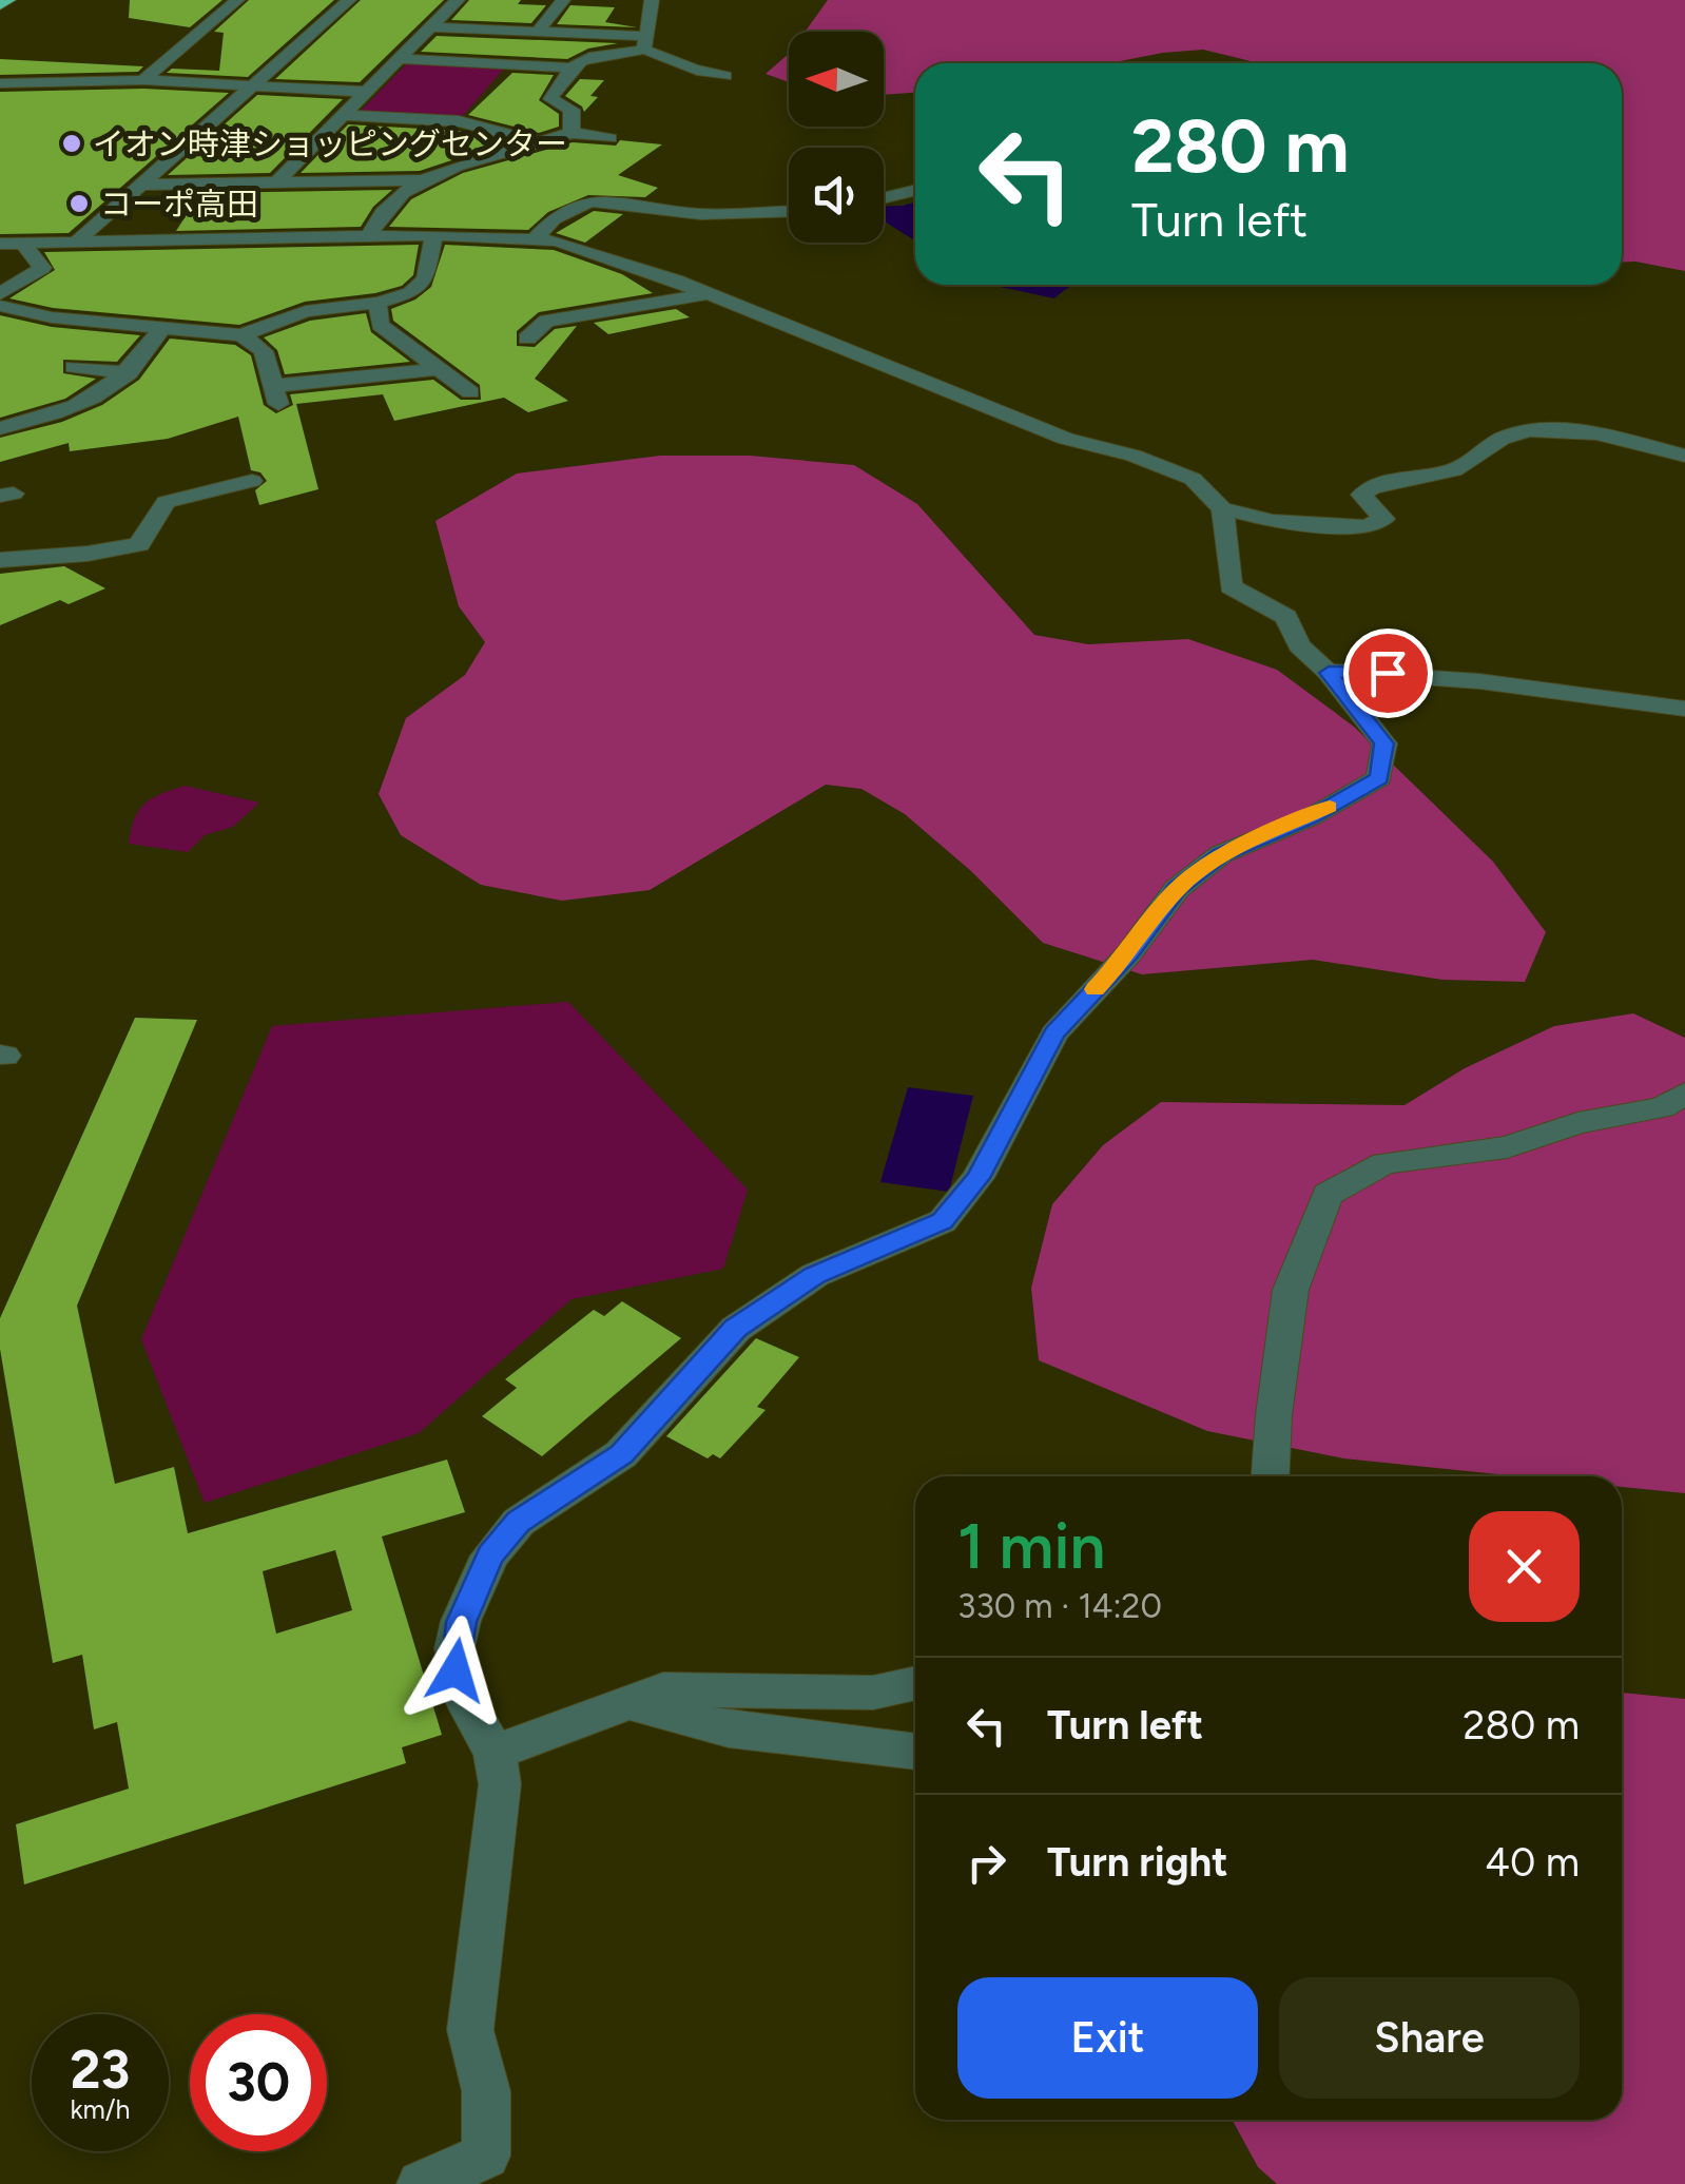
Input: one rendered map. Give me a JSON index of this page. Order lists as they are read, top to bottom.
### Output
{
  "places": ["イオン時津ショッピングセンター", "コーポ高田"],
  "north": "left",
  "page": {
    "turn": ["280 m", "Turn left"],
    "heading": ["1 min", "330 m · 14:20"],
    "list": [
      {
        "name": "Turn left",
        "value": "280 m"
      },
      {
        "name": "Turn right",
        "value": "40 m"
      }
    ],
    "buttons": ["Exit", "Share"],
    "speed": "23 km/h",
    "limit": "30"
  }
}
